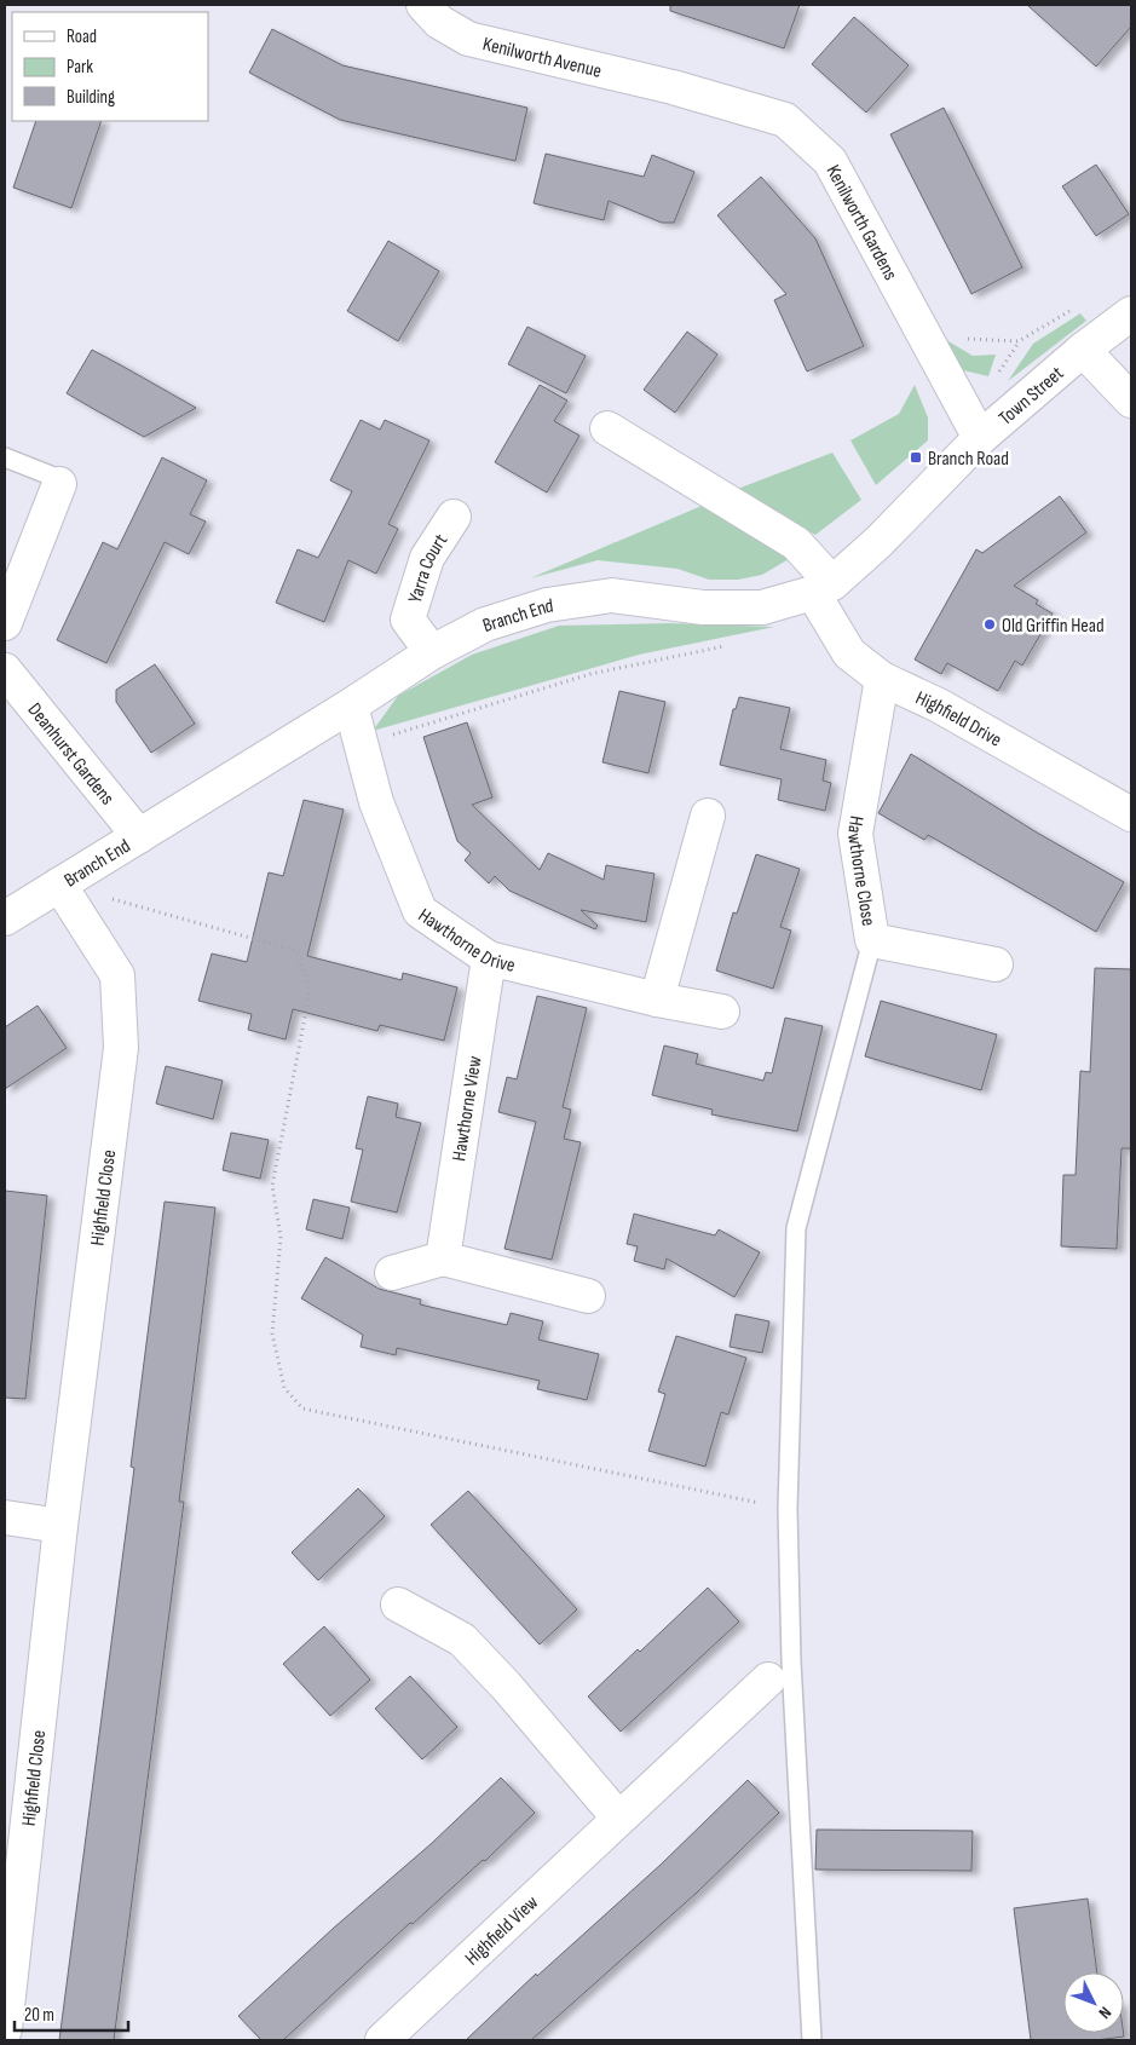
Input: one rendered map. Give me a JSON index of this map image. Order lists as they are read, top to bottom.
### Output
{
  "streets": {
    "street": [
      "Kenilworth Avenue",
      "Kenilworth Gardens",
      "Town Street",
      "Yarra Court",
      "Branch End",
      "Highfield Drive",
      "Deanhurst Gardens",
      "Hawthorne Close",
      "Hawthorne Drive",
      "Hawthorne View",
      "Highfield Close",
      "Highfield View"
    ]
  },
  "crossings": [
    ["Kenilworth Avenue", "Kenilworth Gardens"],
    ["Kenilworth Gardens", "Town Street"],
    ["Town Street", "Branch End"],
    ["Town Street", "Highfield Drive"],
    ["Yarra Court", "Branch End"],
    ["Branch End", "Highfield Drive"],
    ["Branch End", "Deanhurst Gardens"],
    ["Branch End", "Hawthorne Drive"],
    ["Branch End", "Highfield Close"],
    ["Highfield Drive", "Hawthorne Close"],
    ["Hawthorne Drive", "Hawthorne View"]
  ],
  "places": {
    "transit": ["Branch Road"],
    "other": ["Old Griffin Head"]
  },
  "legend": ["Road", "Park", "Building"],
  "scale_bar": "20 m",
  "north": "bottom right"
}
